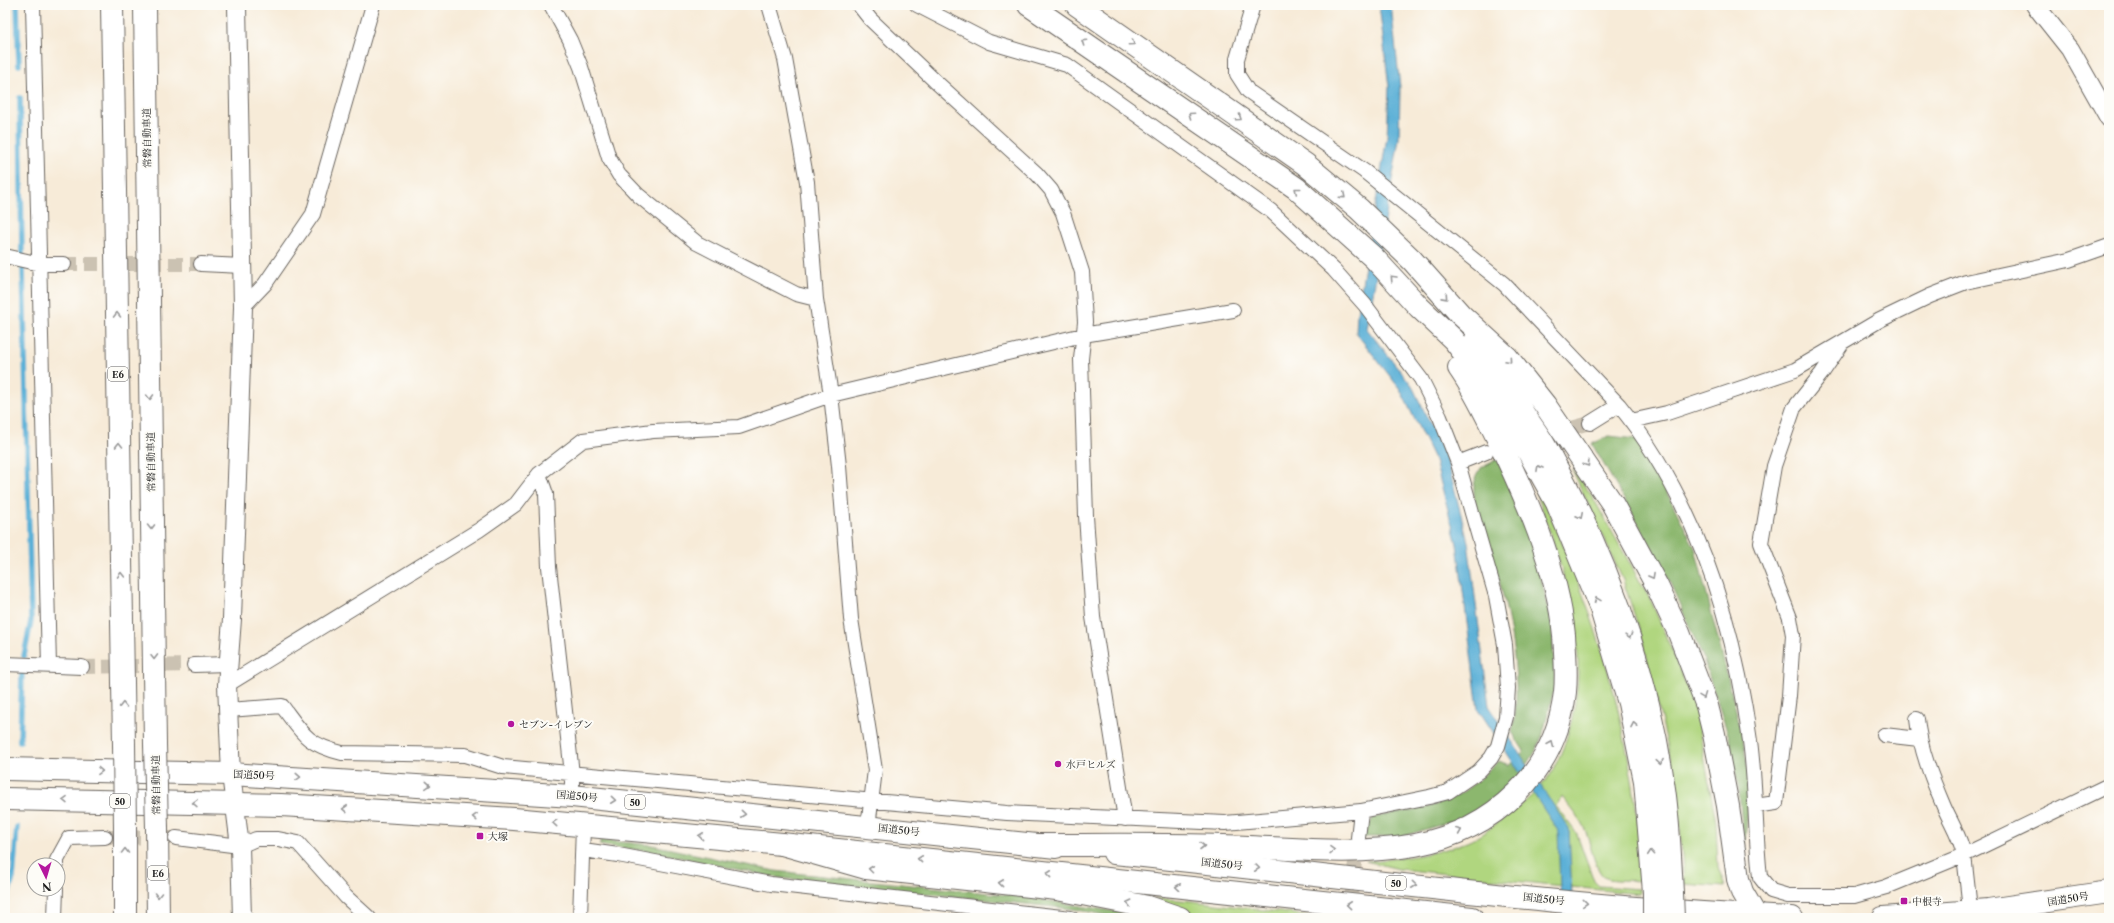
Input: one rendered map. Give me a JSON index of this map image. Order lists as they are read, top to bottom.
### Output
{
  "streets": {
    "highway": [
      "常磐自動車道",
      "E6",
      "国道50号",
      "50"
    ]
  },
  "places": {
    "other": ["セブン-イレブン", "水戸ヒルズ"],
    "transit": ["大塚", "中根寺"]
  },
  "north": "bottom"
}
